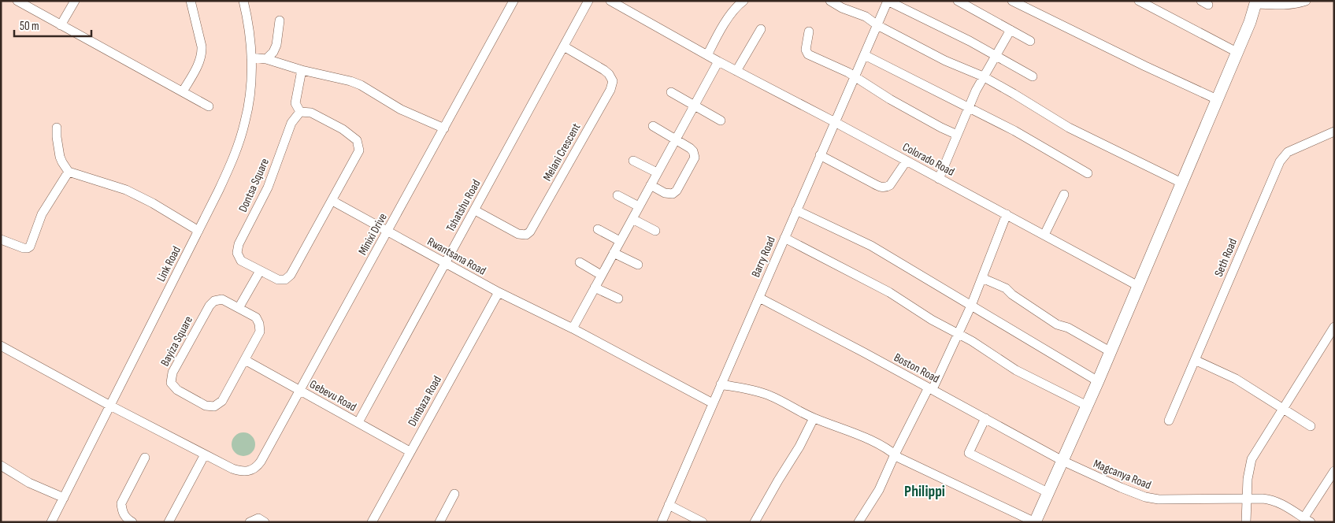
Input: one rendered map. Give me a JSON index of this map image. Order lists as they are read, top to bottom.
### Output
{
  "streets": {
    "street": [
      "Melani Crescent",
      "Colorado Road",
      "Dontsa Square",
      "Tshatshu Road",
      "Minixi Drive",
      "Rwantsana Road",
      "Barry Road",
      "Seth Road",
      "Link Road",
      "Bayiza Square",
      "Boston Road",
      "Gebevu Road",
      "Dimbaza Road",
      "Magcanya Road"
    ]
  },
  "crossings": [
    ["Melani Crescent", "Tshatshu Road"],
    ["Colorado Road", "Barry Road"],
    ["Dontsa Square", "Rwantsana Road"],
    ["Tshatshu Road", "Rwantsana Road"],
    ["Tshatshu Road", "Gebevu Road"],
    ["Minixi Drive", "Rwantsana Road"],
    ["Minixi Drive", "Gebevu Road"],
    ["Rwantsana Road", "Barry Road"],
    ["Rwantsana Road", "Dimbaza Road"],
    ["Barry Road", "Boston Road"],
    ["Bayiza Square", "Gebevu Road"],
    ["Boston Road", "Magcanya Road"],
    ["Gebevu Road", "Dimbaza Road"]
  ],
  "districts": ["Philippi"],
  "scale_bar": "50 m"
}
